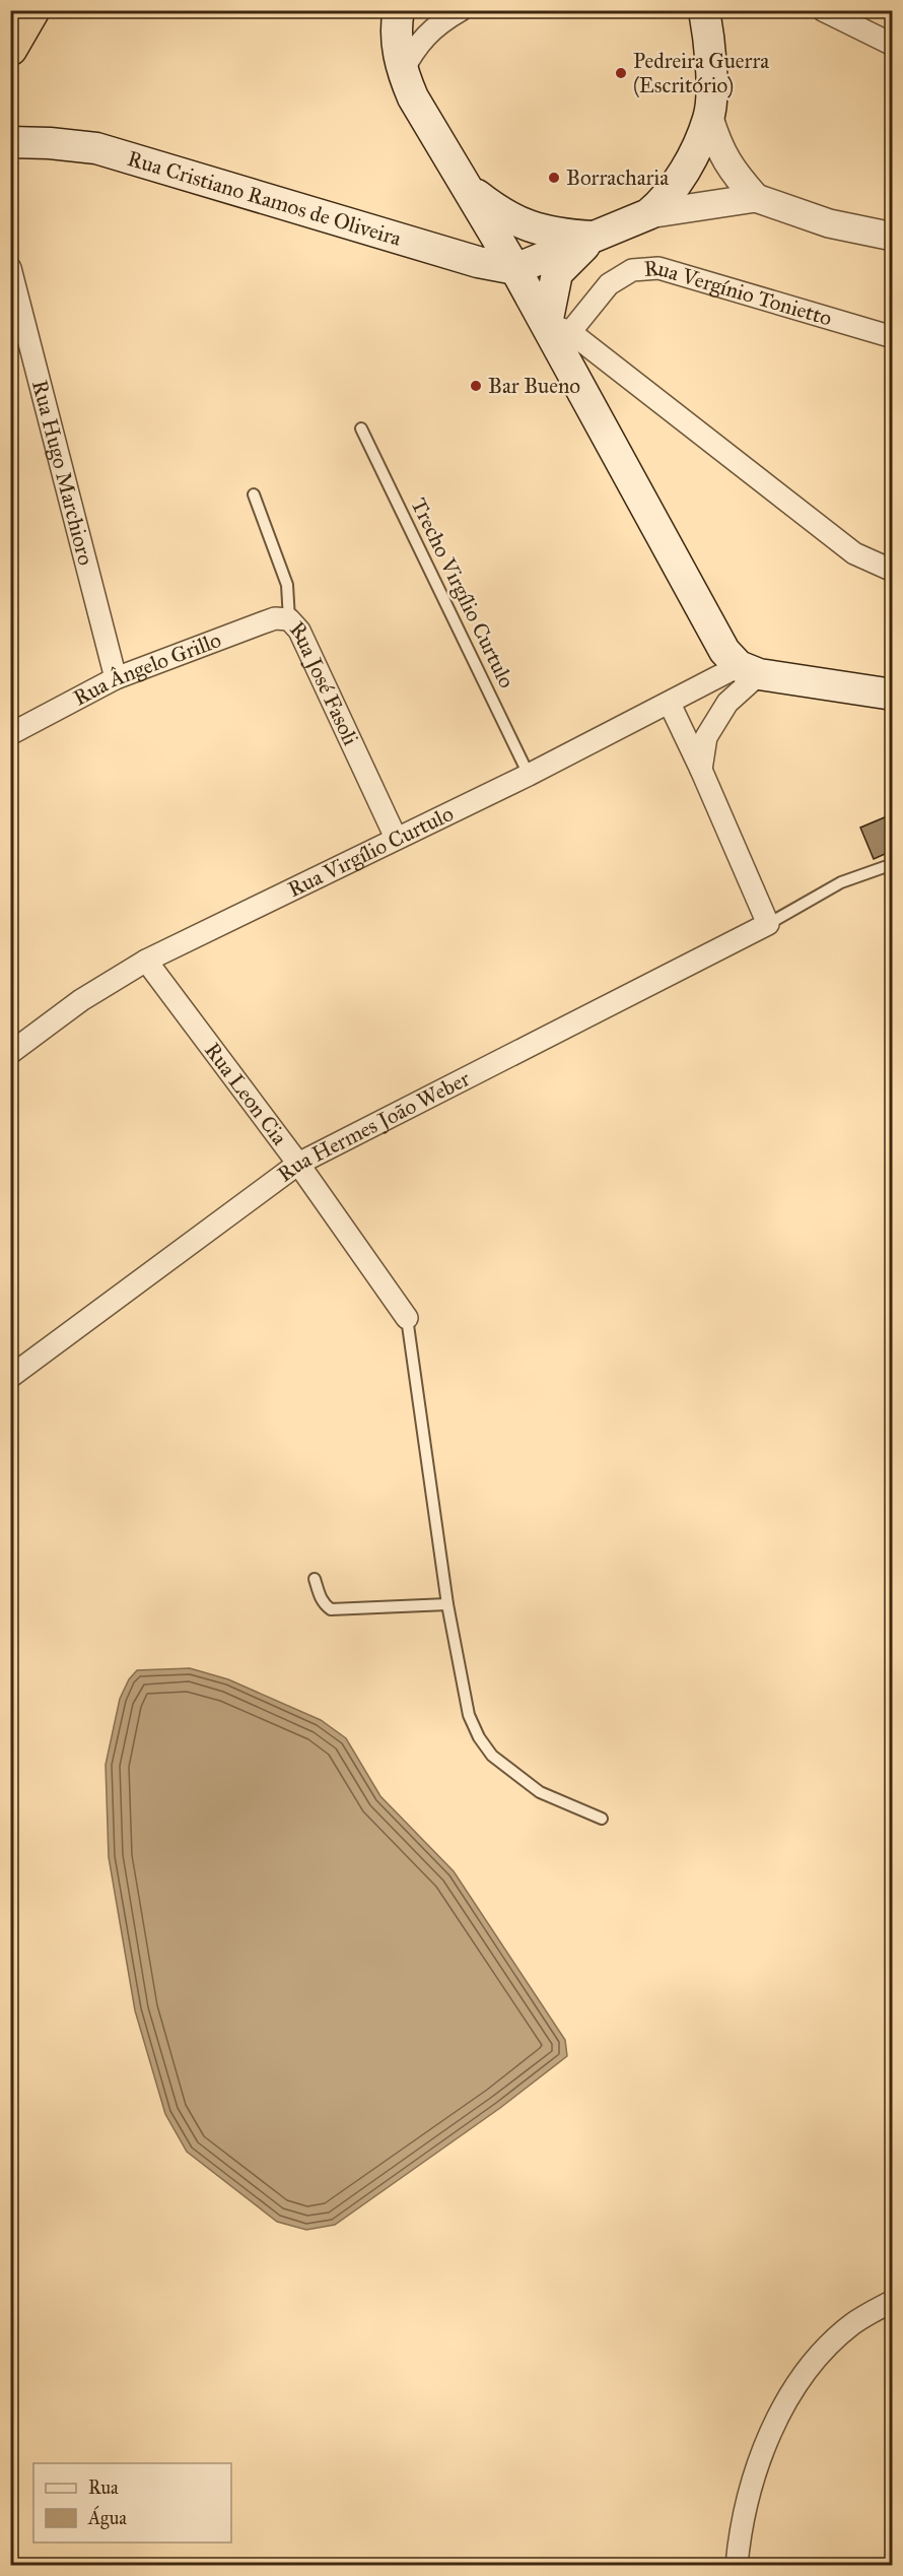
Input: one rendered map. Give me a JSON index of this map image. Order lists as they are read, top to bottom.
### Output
{
  "streets": {
    "main road": ["Rua Cristiano Ramos de Oliveira"],
    "street": [
      "Rua Vergínio Tonietto",
      "Rua Hugo Marchioro",
      "Rua Ângelo Grillo",
      "Rua José Fasoli",
      "Rua Virgílio Curtulo",
      "Rua Leon Cia",
      "Rua Hermes João Weber"
    ],
    "lane": ["Trecho Virgílio Curtulo"]
  },
  "crossings": [
    ["Rua Hugo Marchioro", "Rua Ângelo Grillo"],
    ["Trecho Virgílio Curtulo", "Rua Virgílio Curtulo"],
    ["Rua Ângelo Grillo", "Rua José Fasoli"],
    ["Rua José Fasoli", "Rua Virgílio Curtulo"],
    ["Rua Virgílio Curtulo", "Rua Leon Cia"],
    ["Rua Leon Cia", "Rua Hermes João Weber"]
  ],
  "places": ["Pedreira Guerra (Escritório)", "Borracharia", "Bar Bueno"],
  "legend": ["Rua", "Água"]
}
